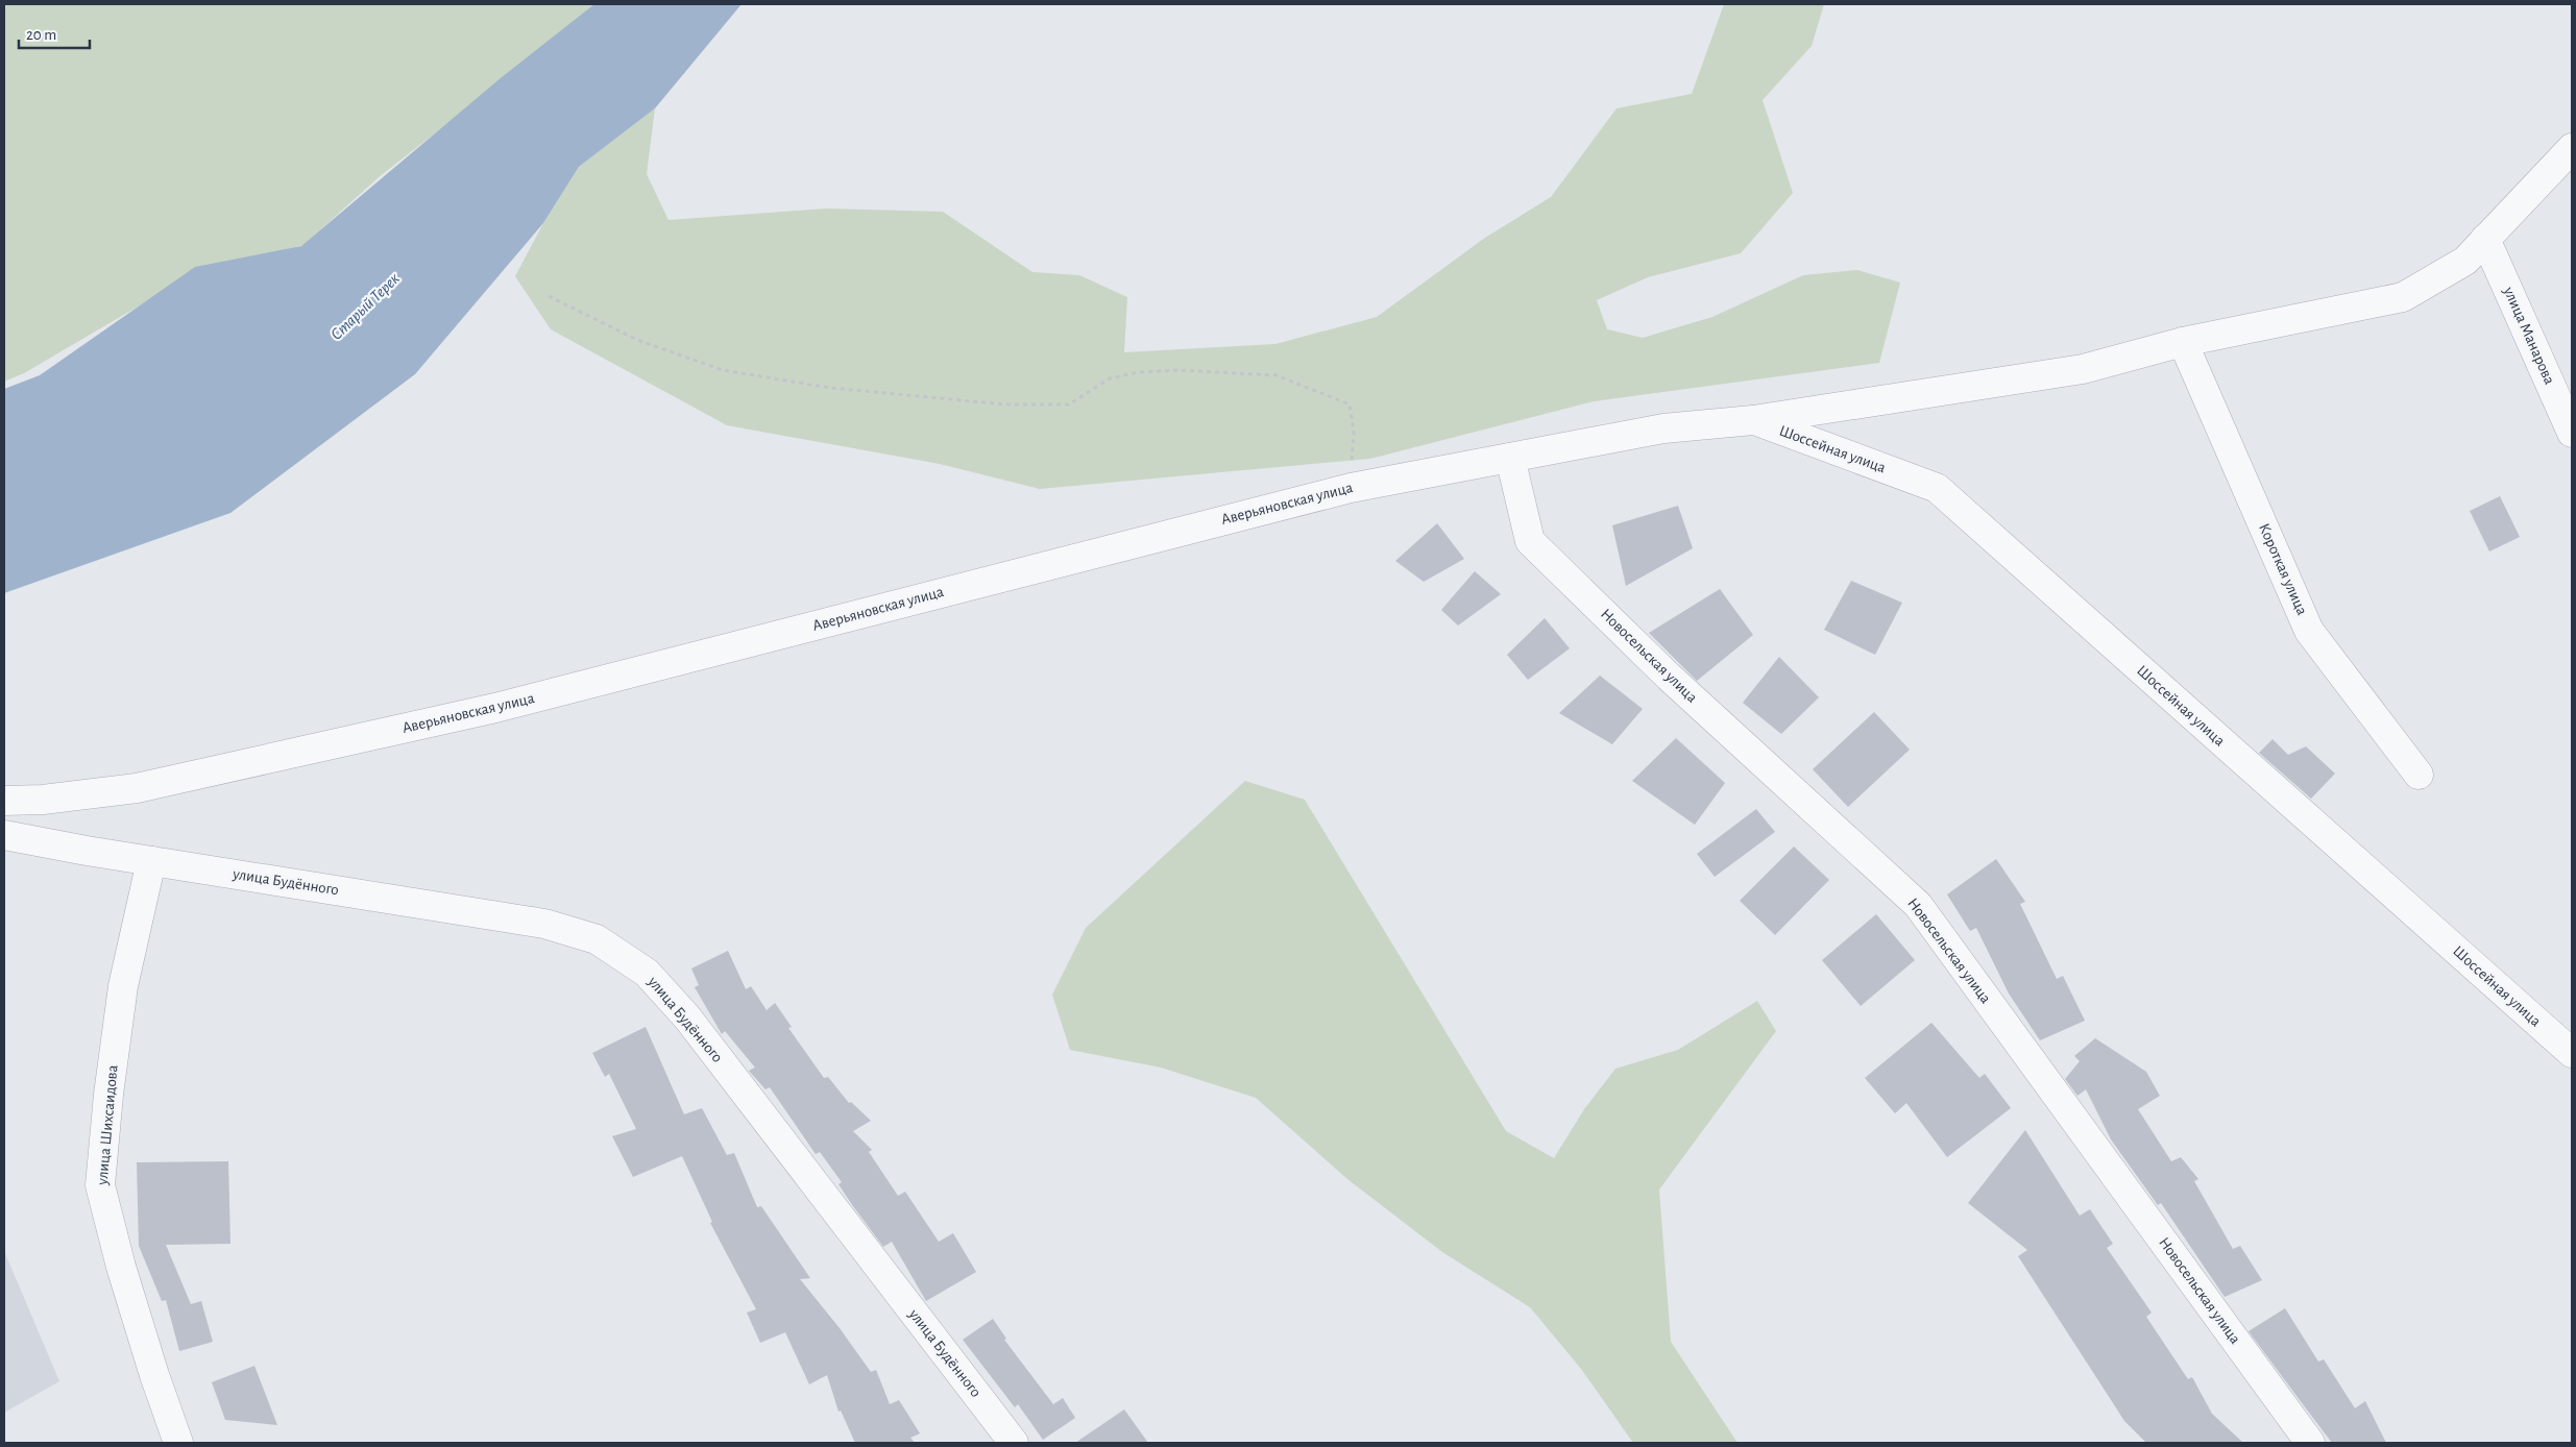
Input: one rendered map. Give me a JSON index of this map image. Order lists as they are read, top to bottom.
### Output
{
  "streets": {
    "street": [
      "улица Манарова",
      "Шоссейная улица",
      "Аверьяновская улица",
      "Короткая улица",
      "Новосельская улица",
      "улица Будённого",
      "улица Шихсаидова"
    ]
  },
  "crossings": [
    ["улица Манарова", "Аверьяновская улица"],
    ["Шоссейная улица", "Аверьяновская улица"],
    ["Аверьяновская улица", "Короткая улица"],
    ["Аверьяновская улица", "Новосельская улица"],
    ["улица Будённого", "улица Шихсаидова"]
  ],
  "water": ["Старый Терек"],
  "scale_bar": "20 m"
}
